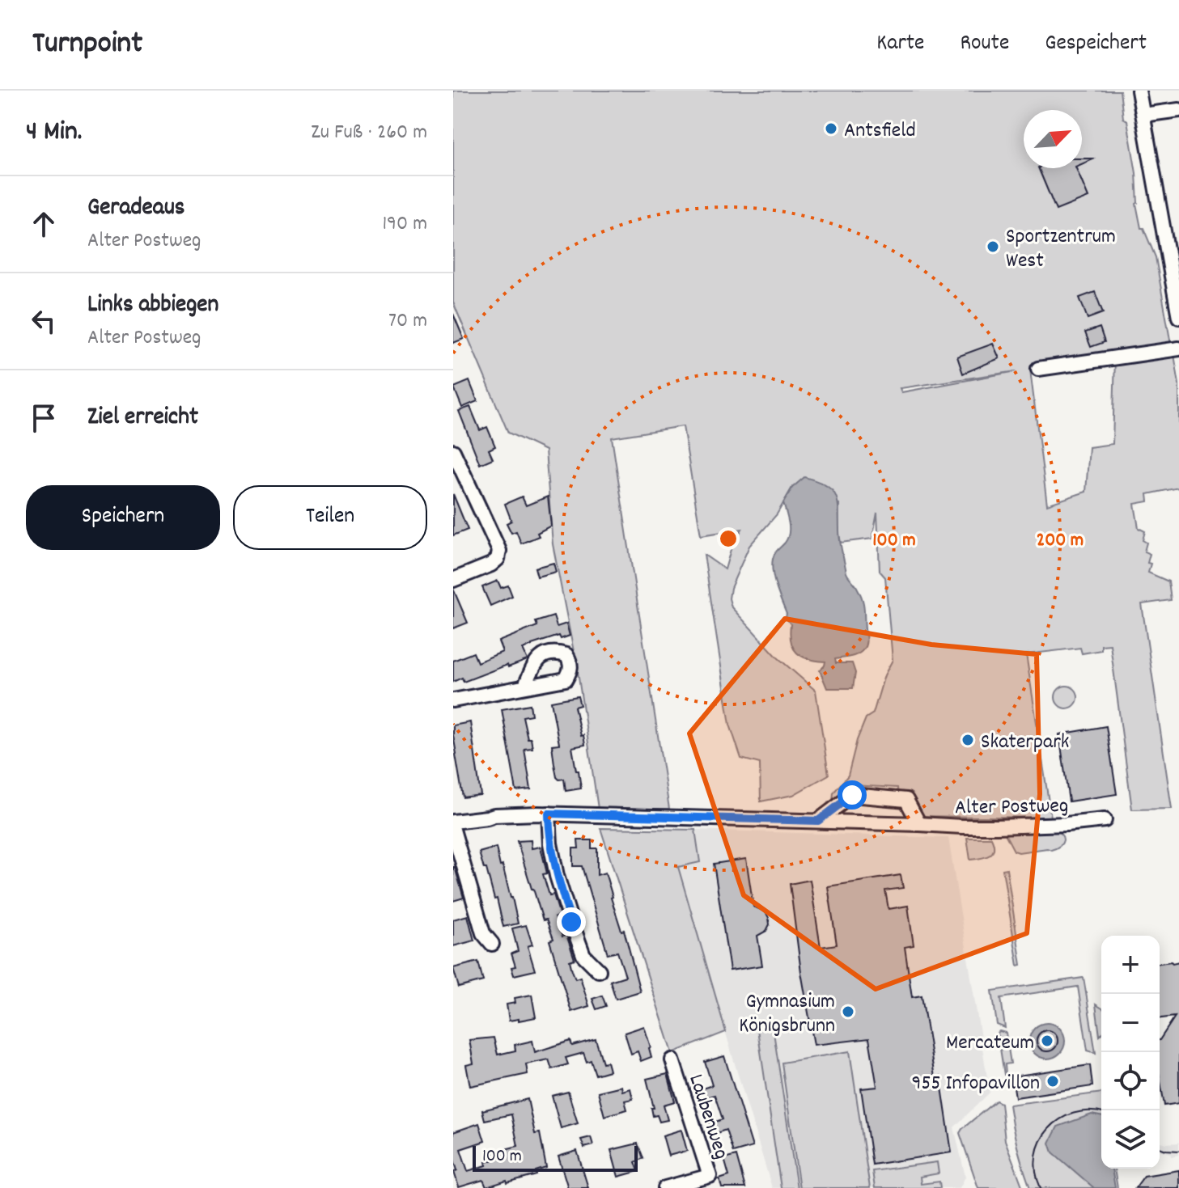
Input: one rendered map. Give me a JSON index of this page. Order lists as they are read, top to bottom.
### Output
{
  "streets": {
    "street": ["Alter Postweg", "Laubenweg"]
  },
  "places": [
    "Antsfield",
    "Sportzentrum West",
    "Skaterpark",
    "Gymnasium Königsbrunn",
    "Mercateum",
    "955 Infopavillon"
  ],
  "scale_bar": "100 m",
  "north": "top right",
  "page": {
    "header": "Turnpoint",
    "nav": ["Karte", "Route", "Gespeichert"],
    "heading": ["4 Min.", "Zu Fuß · 260 m"],
    "list": [
      ["Geradeaus", "Alter Postweg", "190 m"],
      ["Links abbiegen", "Alter Postweg", "70 m"],
      "Ziel erreicht"
    ],
    "buttons": ["Speichern", "Teilen"],
    "map_buttons": ["+", "−"],
    "scale": "100 m"
  },
  "rings": ["100 m", "200 m"]
}
